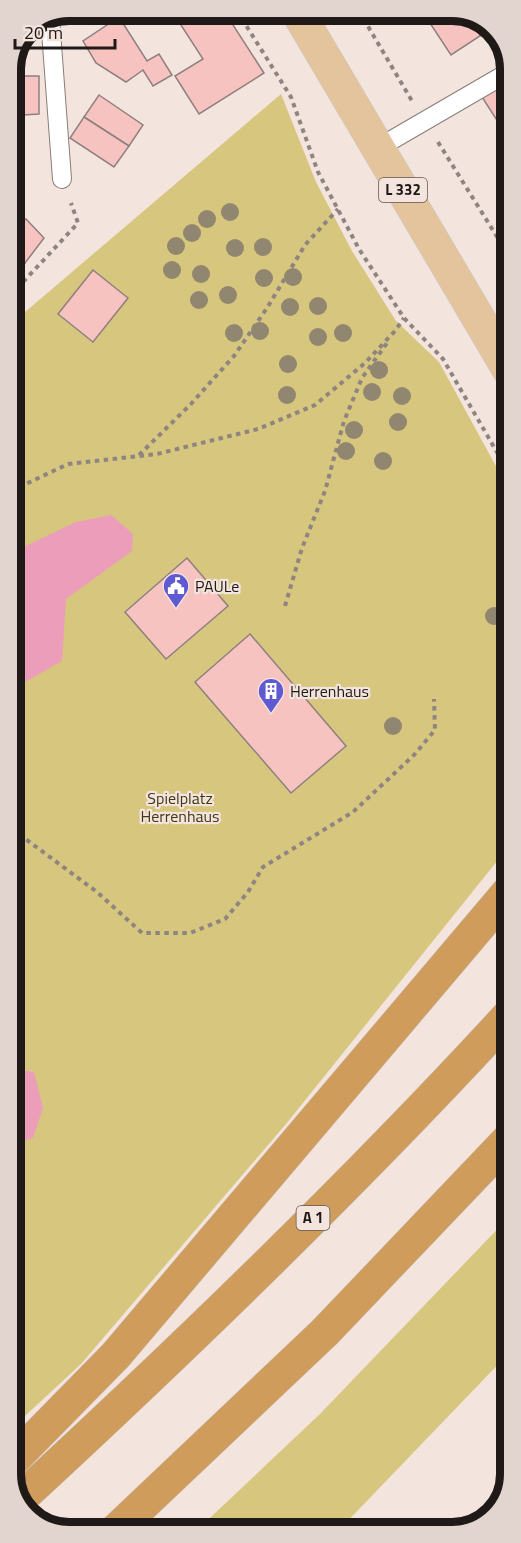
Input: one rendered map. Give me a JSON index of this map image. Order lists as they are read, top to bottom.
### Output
{
  "streets": {
    "highway": ["A 1"],
    "main road": ["L 332"]
  },
  "parks": ["Spielplatz Herrenhaus"],
  "places": {
    "public building": ["PAULe"],
    "building": ["Herrenhaus"]
  },
  "scale_bar": "20 m"
}
